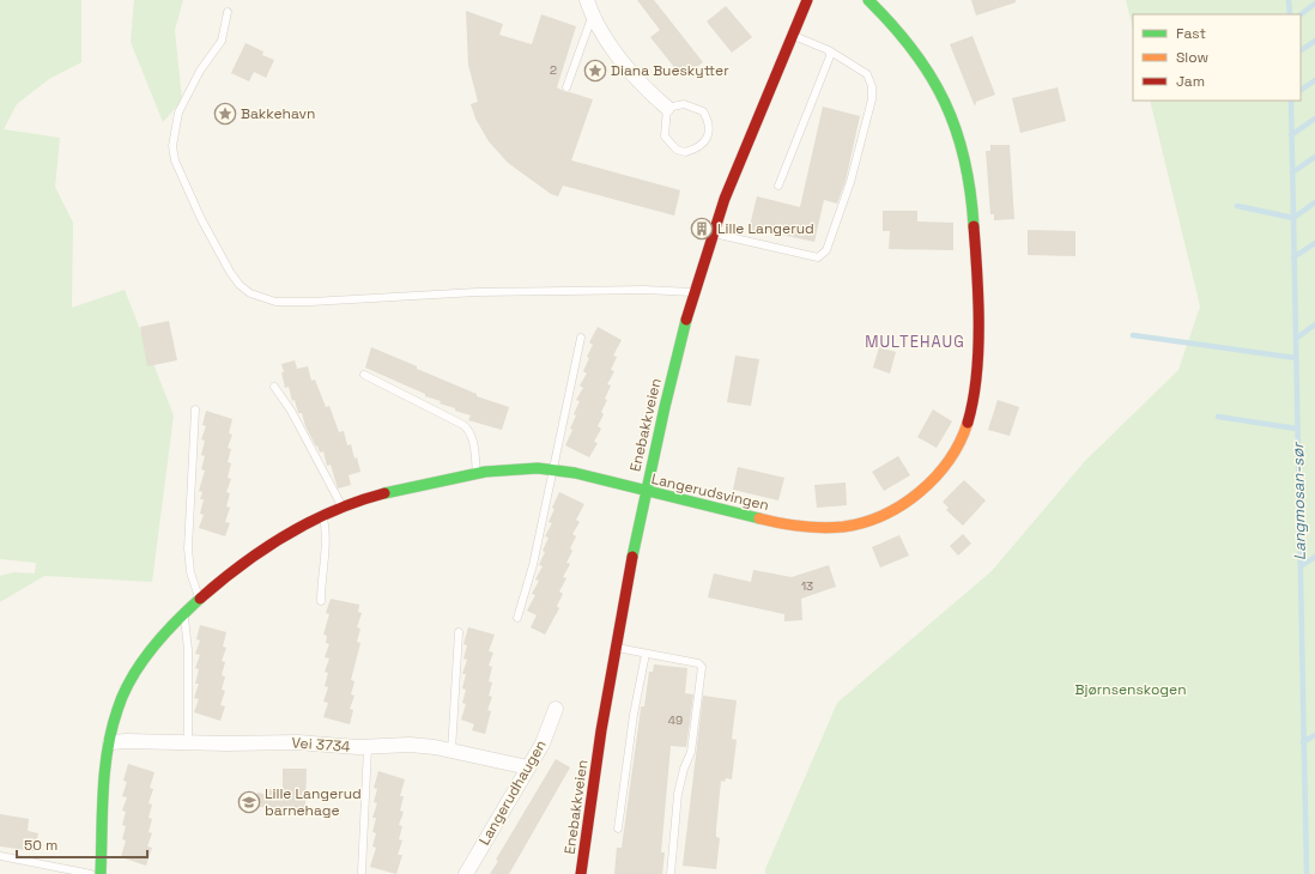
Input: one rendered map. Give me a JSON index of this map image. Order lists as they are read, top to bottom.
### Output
{
  "streets": {
    "street": [
      "Enebakkveien",
      "Langerudsvingen",
      "Vei 3734",
      "Langerudhaugen"
    ]
  },
  "crossings": [
    ["Enebakkveien", "Langerudsvingen"],
    ["Langerudsvingen", "Vei 3734"],
    ["Vei 3734", "Langerudhaugen"]
  ],
  "districts": ["MULTEHAUG"],
  "water": ["Langmosan-sør"],
  "parks": ["Bjørnsenskogen"],
  "places": {
    "place": ["Diana Bueskytter", "Bakkehavn"],
    "building": ["Lille Langerud"],
    "school or university": ["Lille Langerud barnehage"]
  },
  "house_numbers": ["2", "13", "49"],
  "legend": ["Fast", "Slow", "Jam"],
  "scale_bar": "50 m"
}
